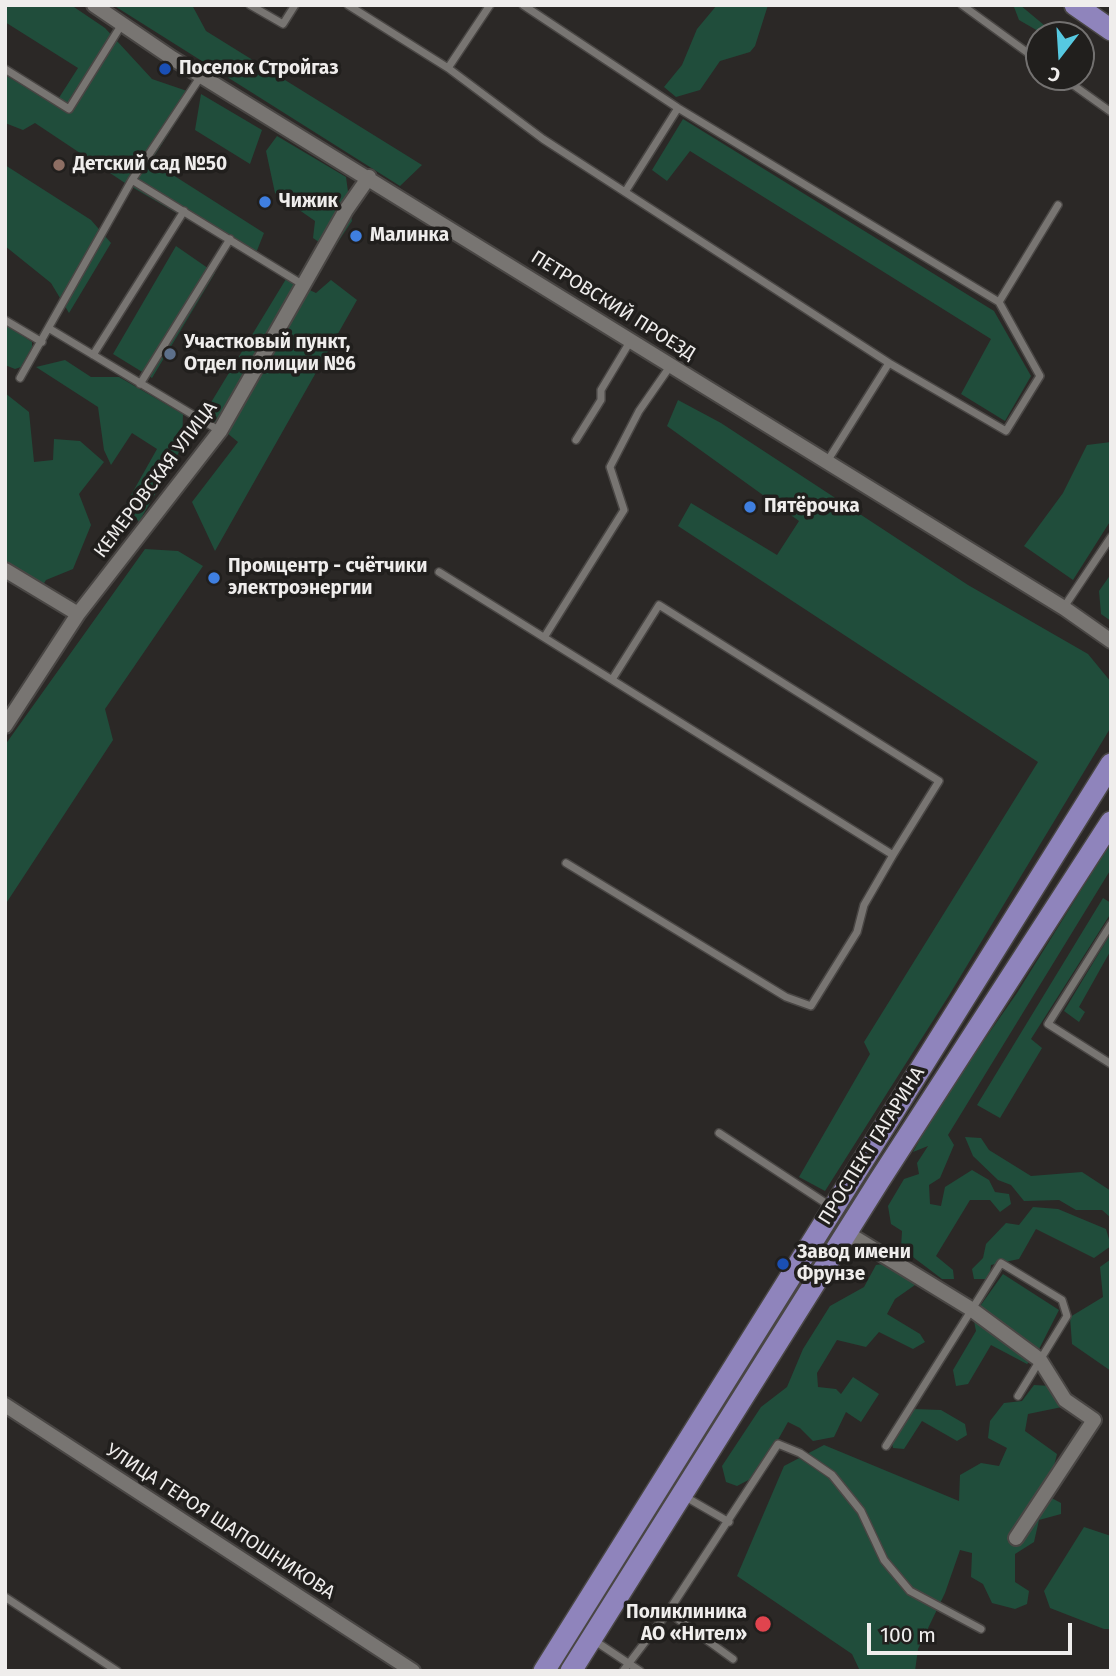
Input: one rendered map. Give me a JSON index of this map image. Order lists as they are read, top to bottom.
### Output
{
  "streets": {
    "main road": ["ПРОСПЕКТ ГАГАРИНА"],
    "street": ["ПЕТРОВСКИЙ ПРОЕЗД", "КЕМЕРОВСКАЯ УЛИЦА", "УЛИЦА ГЕРОЯ ШАПОШНИКОВА"]
  },
  "crossings": [
    ["ПЕТРОВСКИЙ ПРОЕЗД", "КЕМЕРОВСКАЯ УЛИЦА"]
  ],
  "places": [
    "Поселок Стройгаз",
    "Детский сад №50",
    "Чижик",
    "Малинка",
    "Участковый пункт, Отдел полиции №6",
    "Пятёрочка",
    "Промцентр - счётчики электроэнергии",
    "Завод имени Фрунзе",
    "Поликлиника АО «Нител»"
  ],
  "scale_bar": "100 m",
  "north": "bottom"
}
